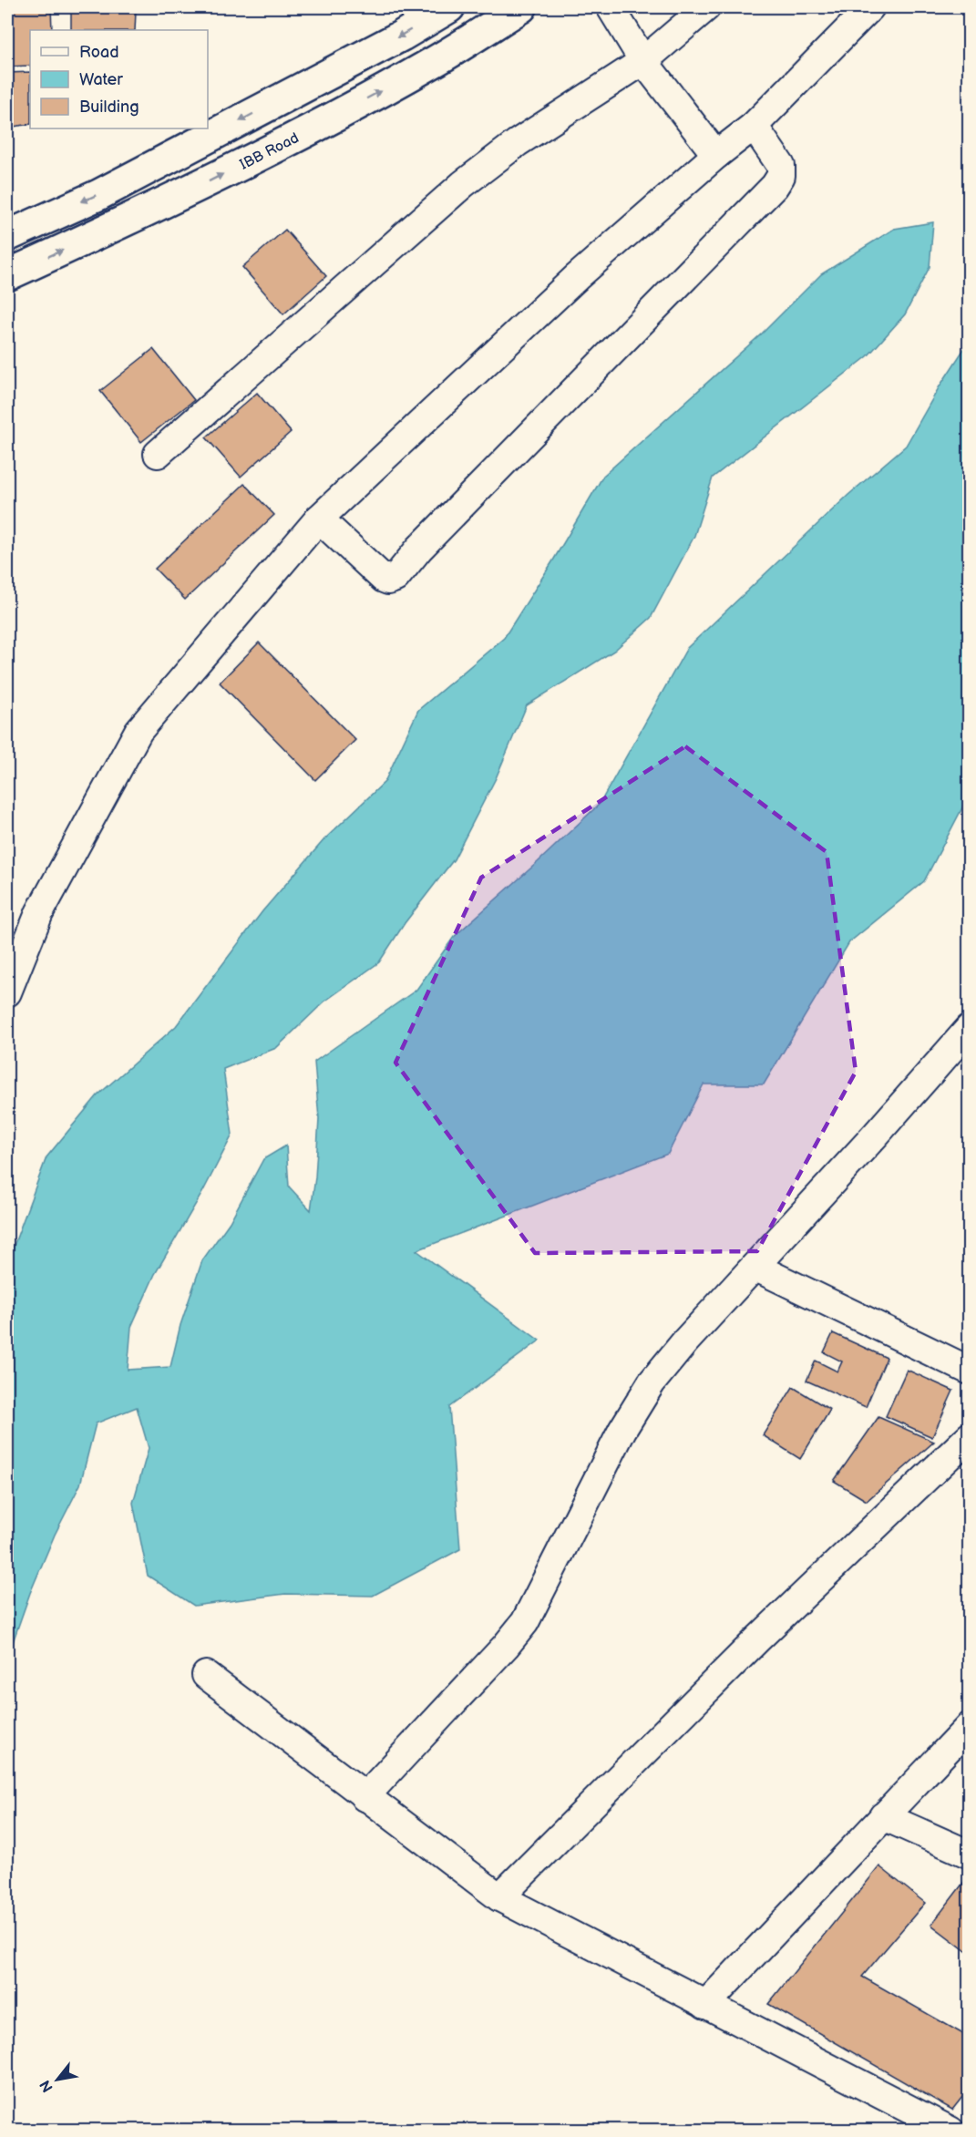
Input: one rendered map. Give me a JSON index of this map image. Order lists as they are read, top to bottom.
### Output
{
  "streets": {
    "main road": ["IBB Road"]
  },
  "legend": ["Road", "Water", "Building"],
  "north": "bottom left"
}
